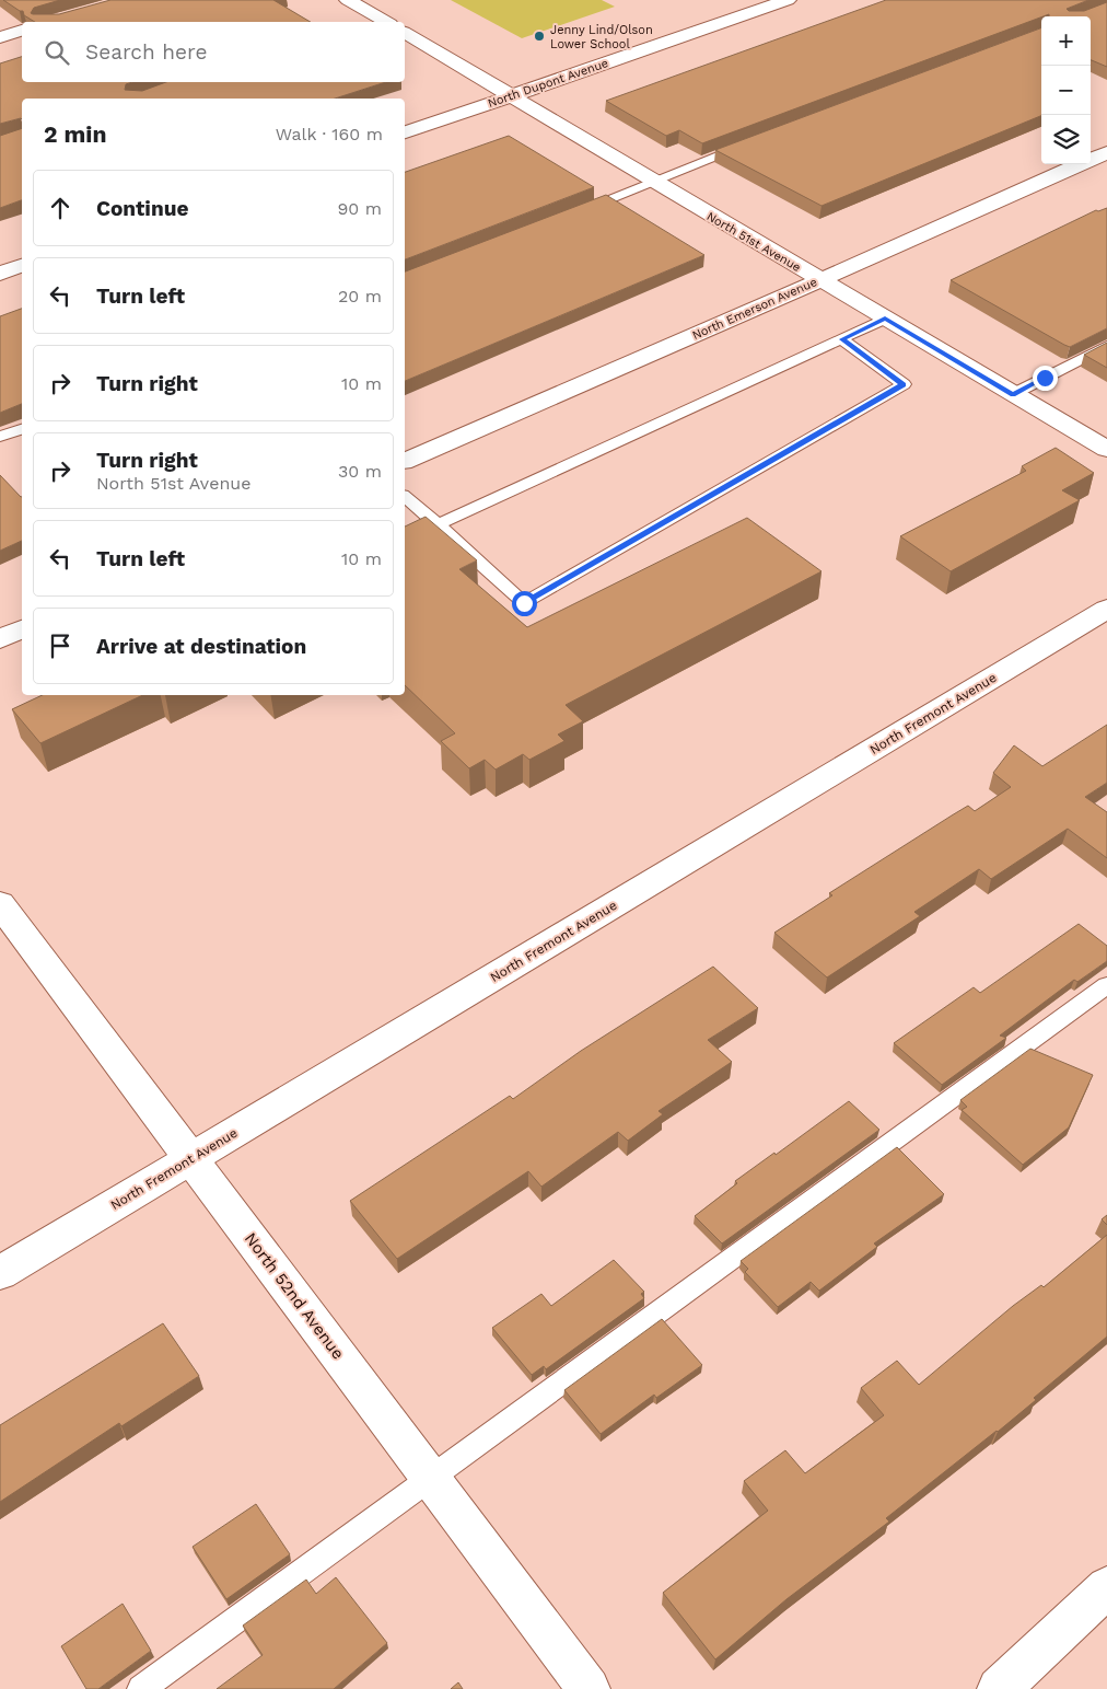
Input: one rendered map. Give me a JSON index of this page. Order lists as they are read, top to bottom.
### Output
{
  "streets": {
    "street": [
      "North Dupont Avenue",
      "North 51st Avenue",
      "North Emerson Avenue",
      "North Fremont Avenue",
      "North 52nd Avenue"
    ]
  },
  "crossings": [
    ["North Dupont Avenue", "North 51st Avenue"],
    ["North 51st Avenue", "North Emerson Avenue"],
    ["North Fremont Avenue", "North 52nd Avenue"]
  ],
  "places": ["Jenny Lind/Olson Lower School"],
  "page": {
    "map_buttons": ["+", "−"],
    "search": "Search here",
    "heading": ["2 min", "Walk · 160 m"],
    "list": [
      ["Continue", "90 m"],
      ["Turn left", "20 m"],
      ["Turn right", "10 m"],
      ["Turn right", "North 51st Avenue", "30 m"],
      ["Turn left", "10 m"],
      "Arrive at destination"
    ]
  }
}
